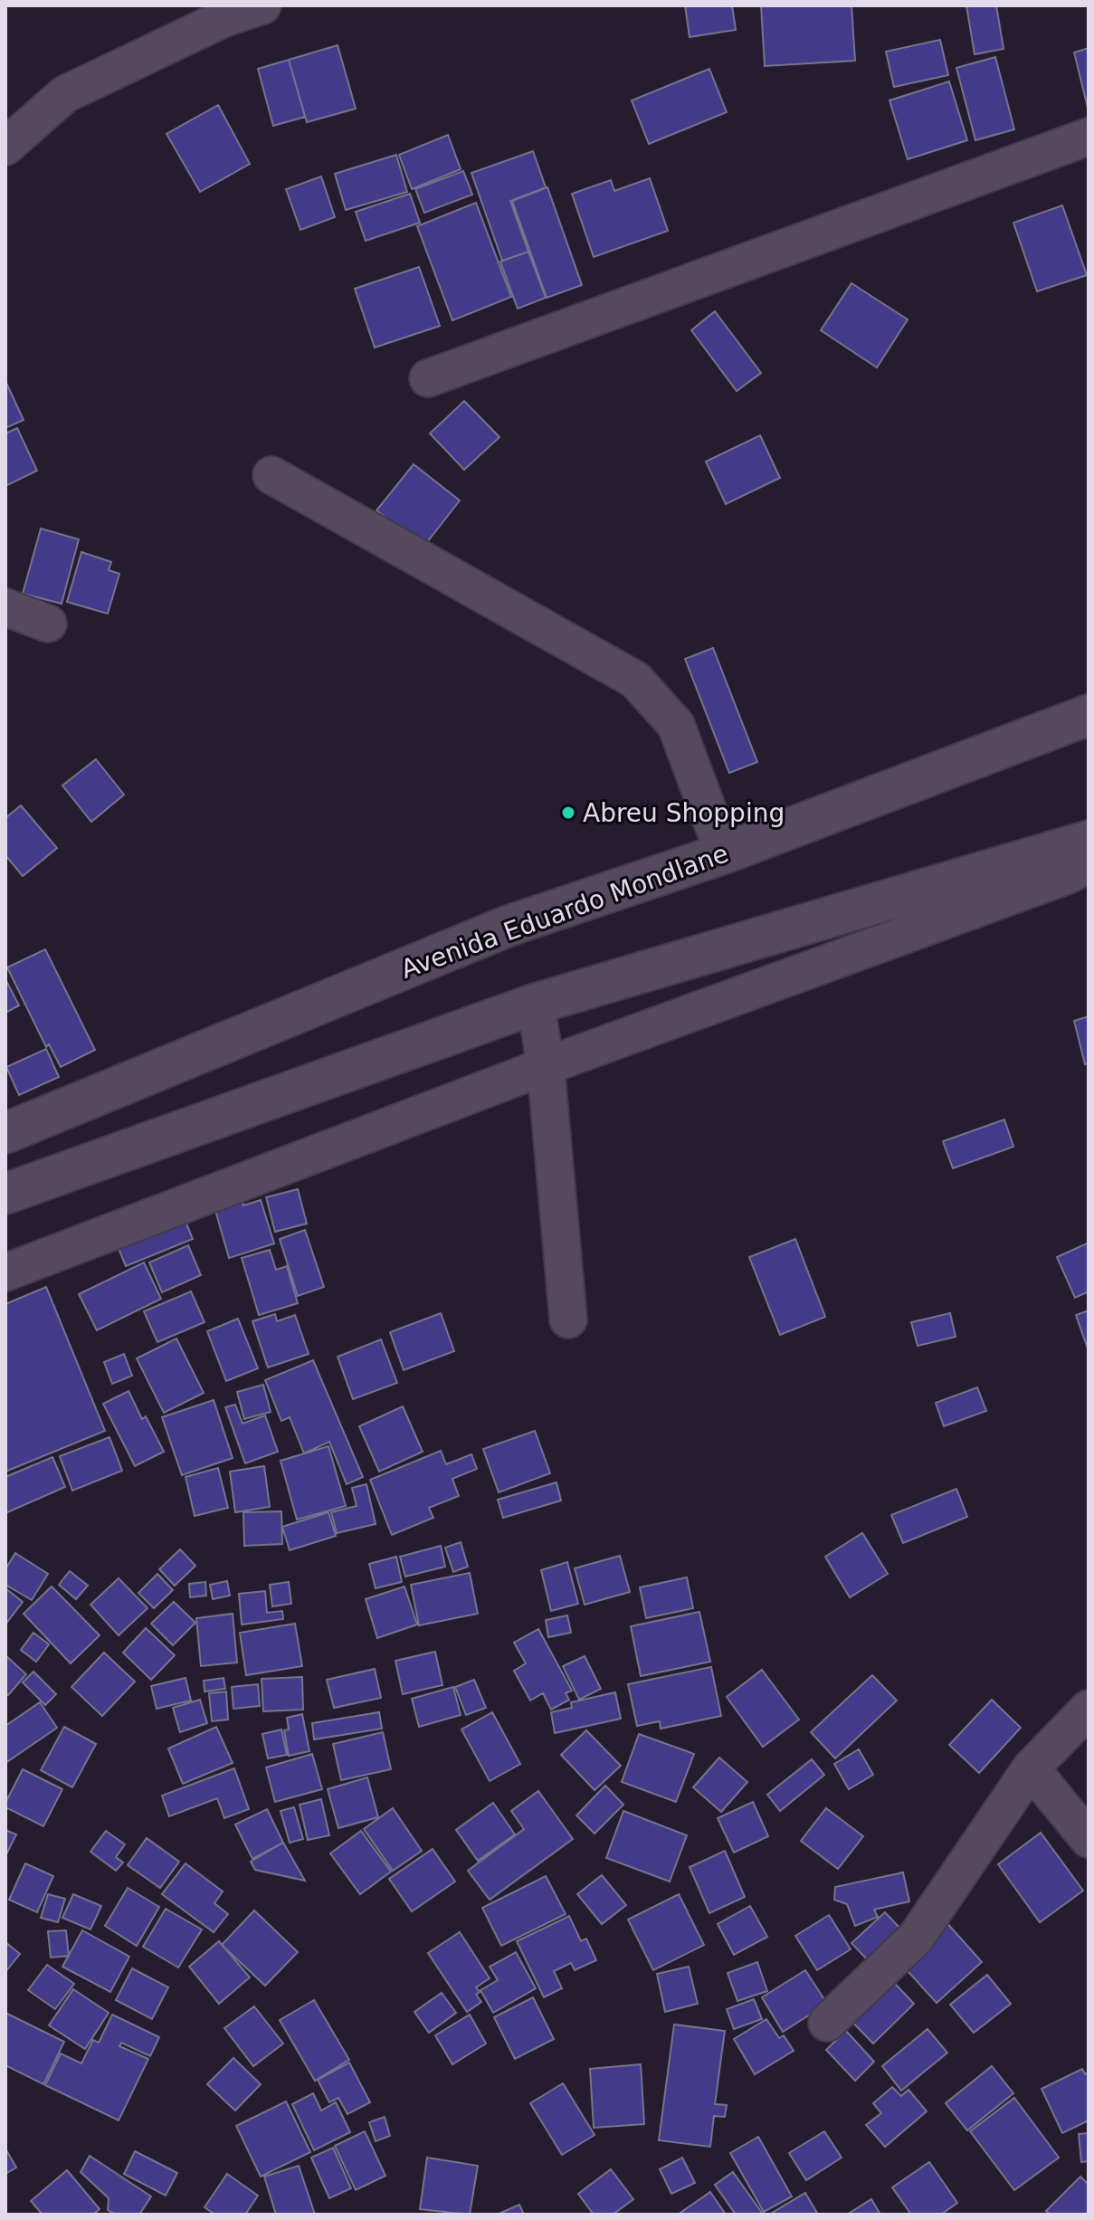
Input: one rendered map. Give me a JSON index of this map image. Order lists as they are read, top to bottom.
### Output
{
  "streets": {
    "main road": ["Avenida Eduardo Mondlane"]
  },
  "places": ["Abreu Shopping"]
}
